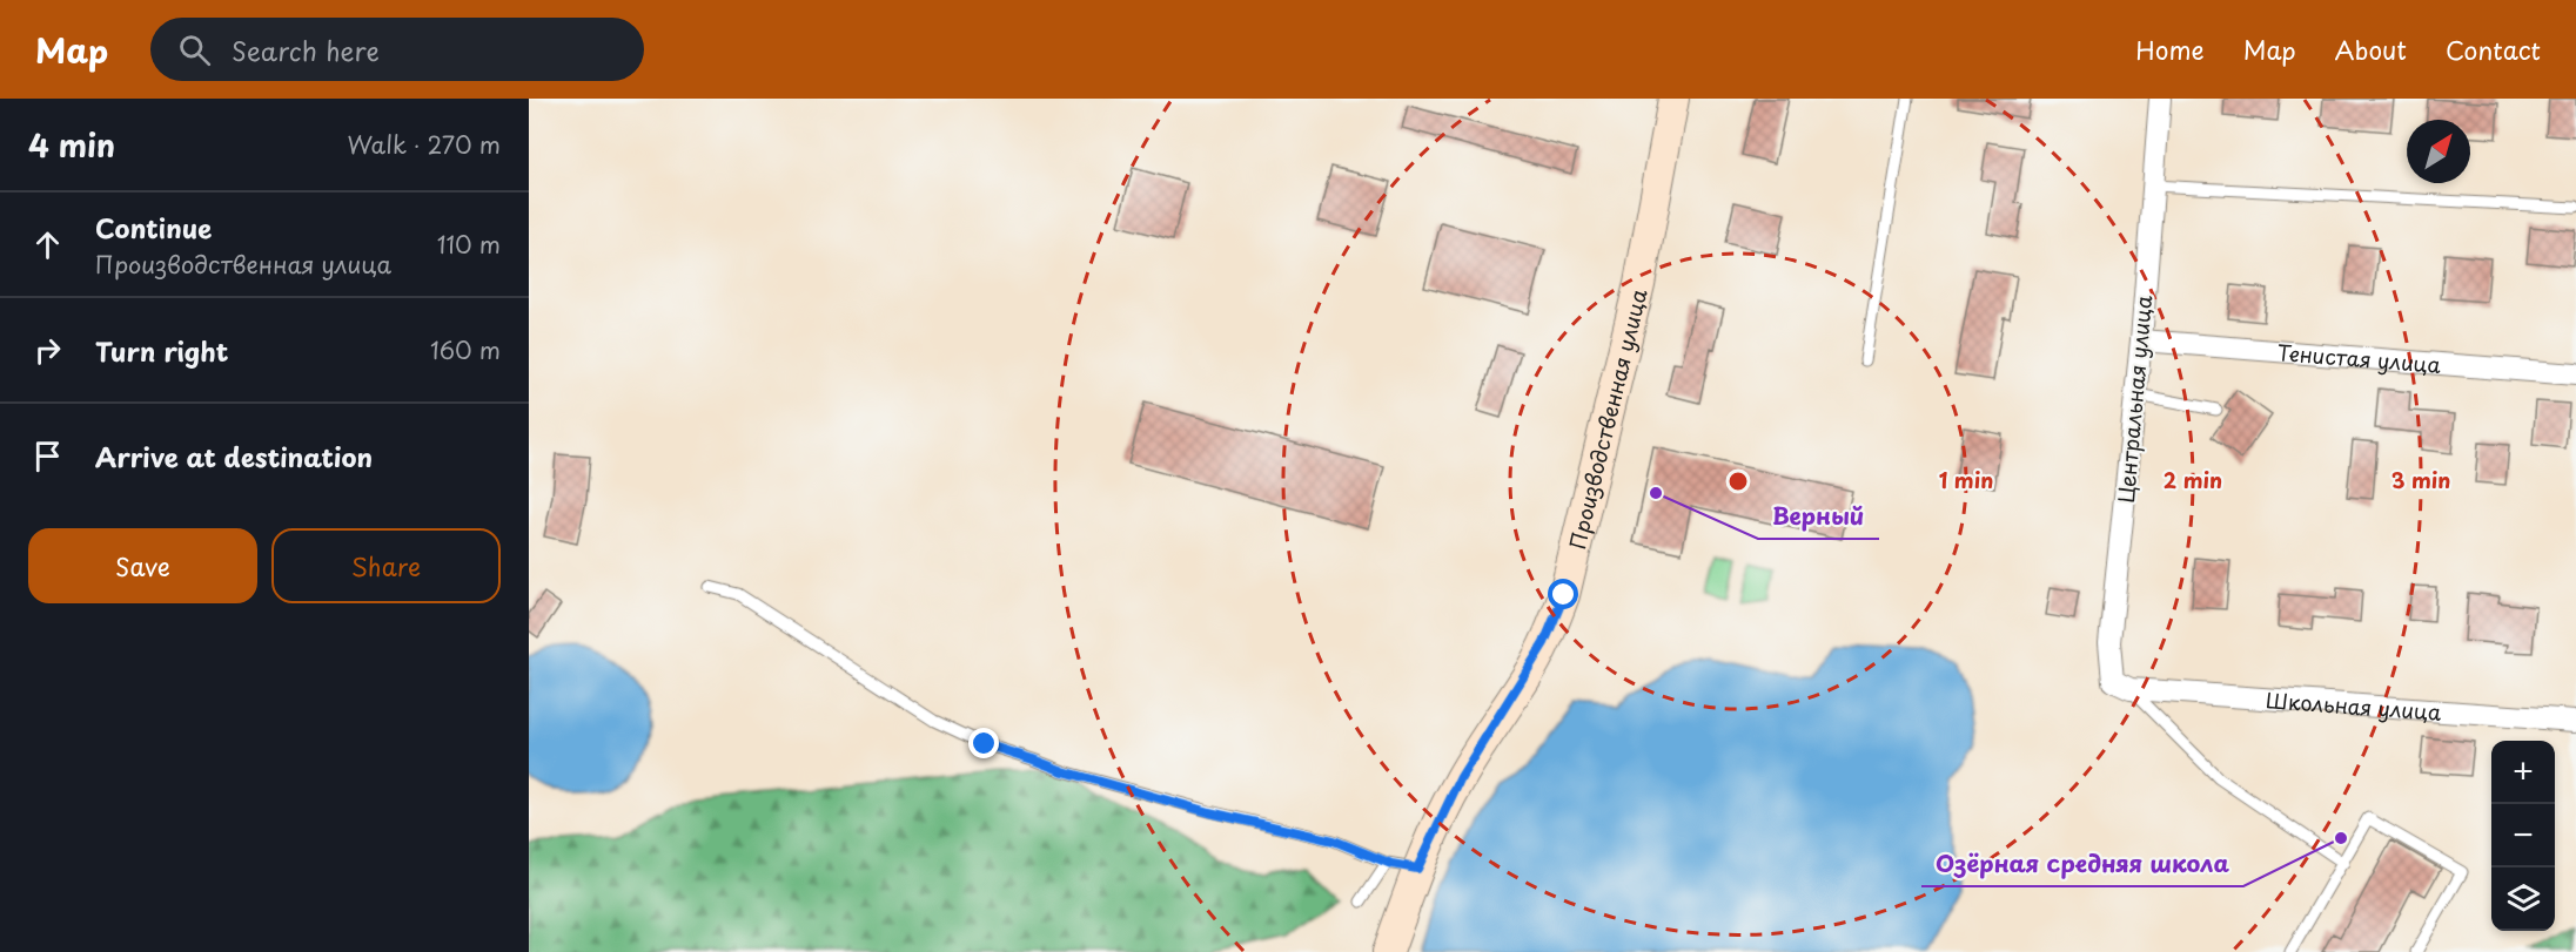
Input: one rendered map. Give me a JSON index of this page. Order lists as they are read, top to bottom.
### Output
{
  "streets": {
    "street": [
      "Тенистая улица",
      "Центральная улица",
      "Производственная улица",
      "Школьная улица"
    ]
  },
  "crossings": [
    ["Тенистая улица", "Центральная улица"],
    ["Центральная улица", "Школьная улица"]
  ],
  "places": ["Верный", "Озёрная средняя школа"],
  "north": "top right",
  "page": {
    "header": "Map",
    "search": "Search here",
    "nav": [
      "Home",
      "Map",
      "About",
      "Contact"
    ],
    "heading": ["4 min", "Walk · 270 m"],
    "list": [
      ["Continue", "Производственная улица", "110 m"],
      ["Turn right", "160 m"],
      "Arrive at destination"
    ],
    "buttons": ["Save", "Share"],
    "map_buttons": ["+", "−"]
  },
  "rings": ["1 min", "2 min", "3 min"]
}
